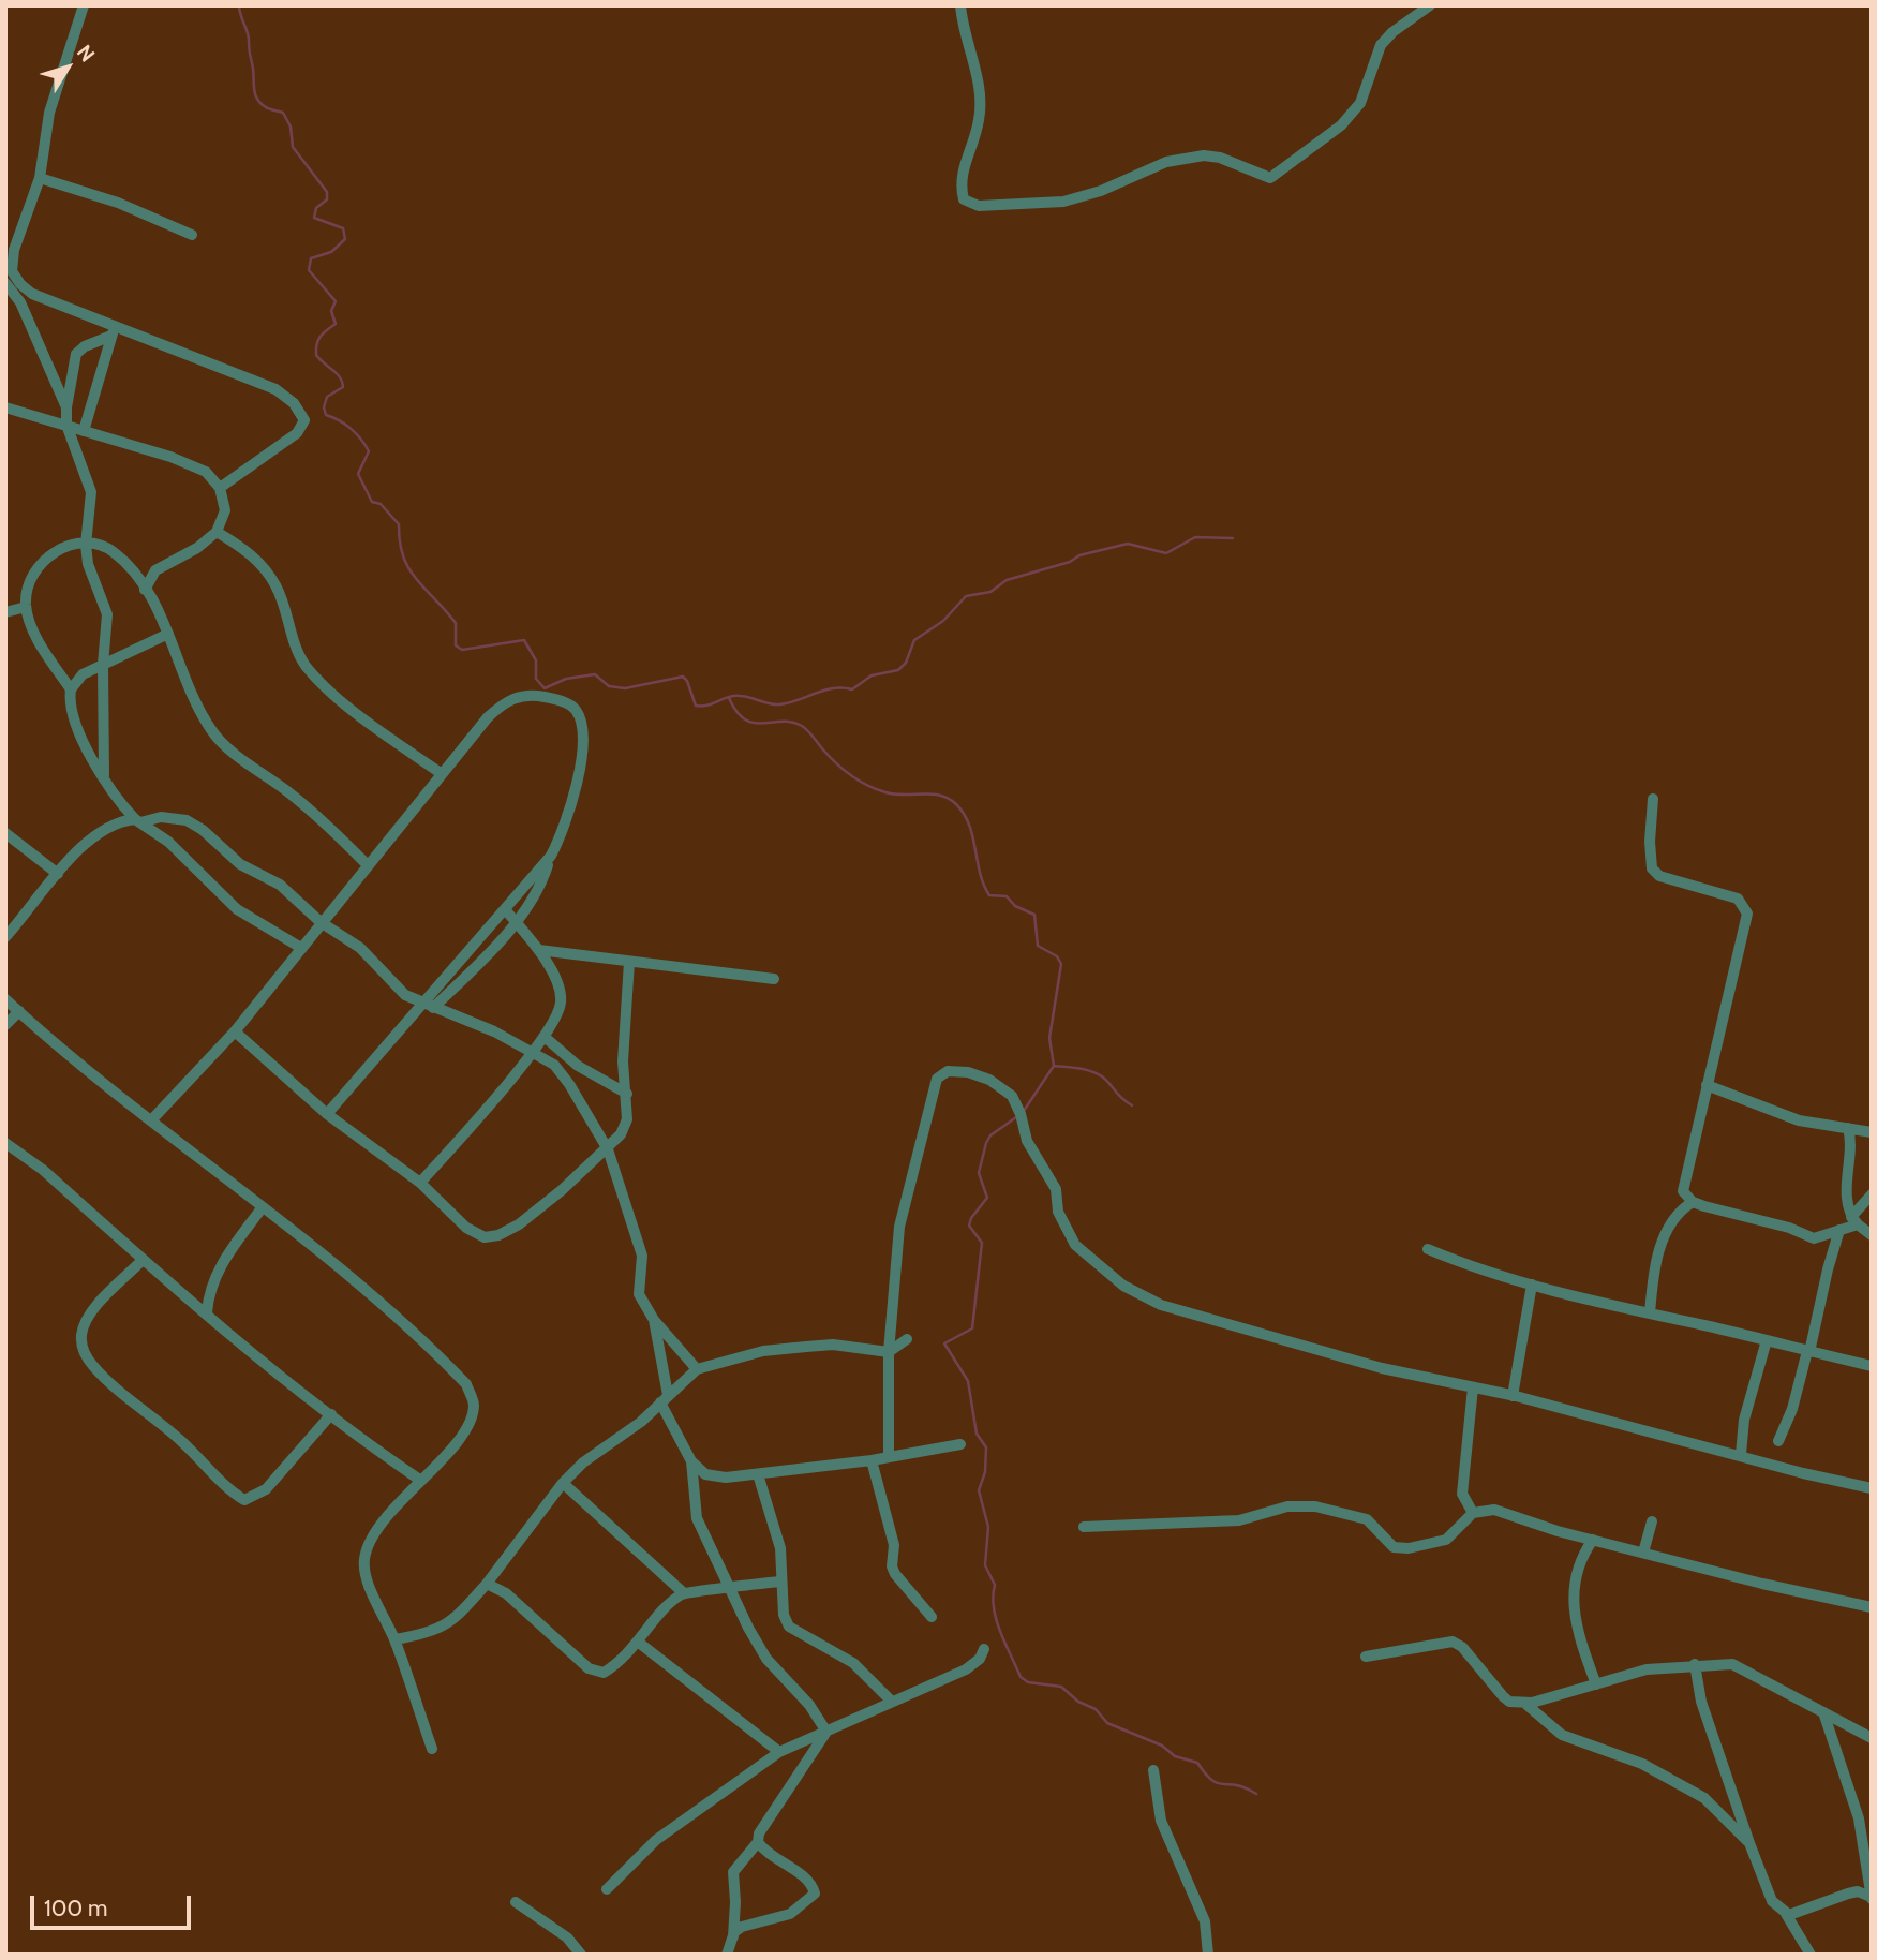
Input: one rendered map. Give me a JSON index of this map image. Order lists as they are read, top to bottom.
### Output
{
  "scale_bar": "100 m",
  "north": "top right"
}
